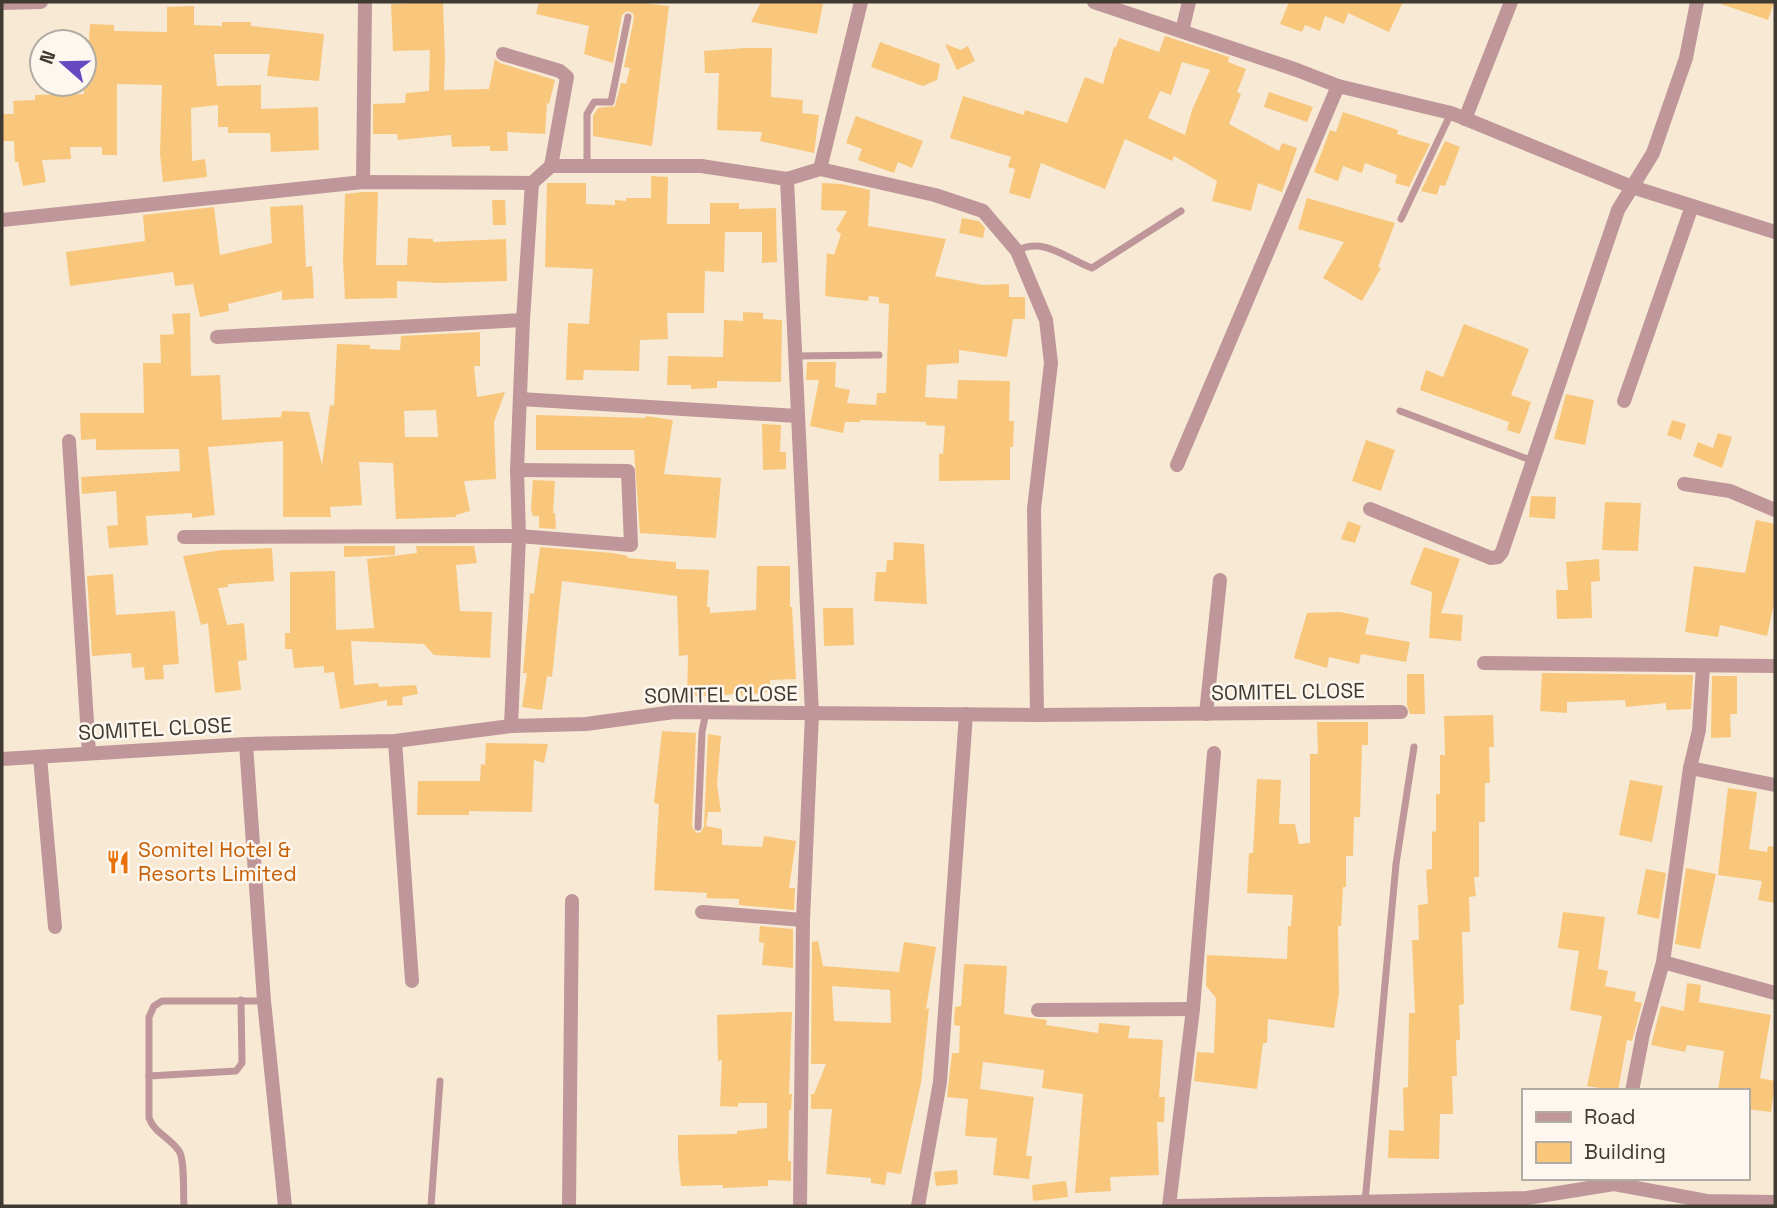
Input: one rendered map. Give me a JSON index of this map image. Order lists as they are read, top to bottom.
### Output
{
  "streets": {
    "street": ["SOMITEL CLOSE"]
  },
  "places": {
    "restaurant": ["Somitel Hotel & Resorts Limited"]
  },
  "legend": ["Road", "Building"],
  "north": "left"
}
